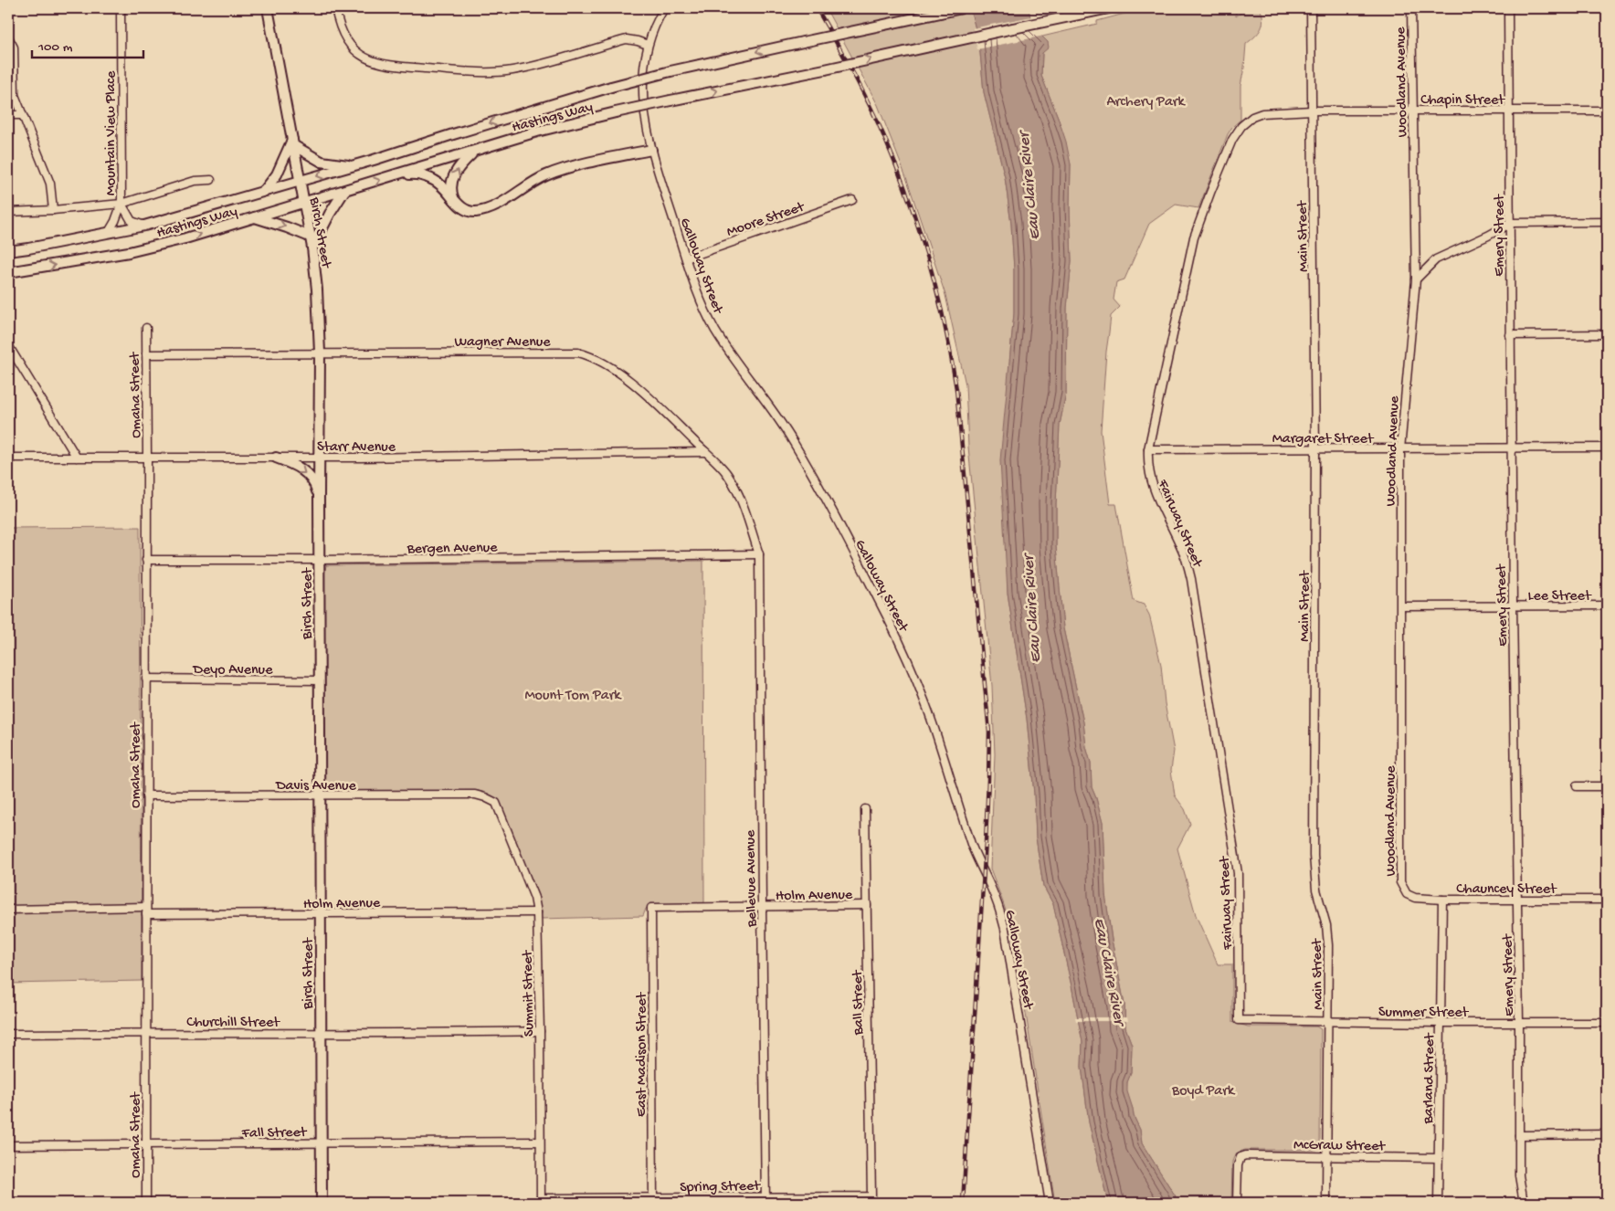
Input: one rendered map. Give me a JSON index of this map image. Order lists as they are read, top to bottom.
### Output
{
  "streets": {
    "main road": ["Hastings Way", "Birch Street"],
    "street": [
      "Woodland Avenue",
      "Chapin Street",
      "Mountain View Place",
      "Moore Street",
      "Emery Street",
      "Main Street",
      "Galloway Street",
      "Wagner Avenue",
      "Omaha Street",
      "Margaret Street",
      "Starr Avenue",
      "Fairway Street",
      "Bergen Avenue",
      "Lee Street",
      "Deyo Avenue",
      "Davis Avenue",
      "Bellevue Avenue",
      "Chauncey Street",
      "Holm Avenue",
      "Summit Street",
      "Ball Street",
      "Summer Street",
      "Churchill Street",
      "East Madison Street",
      "Barland Street",
      "Fall Street",
      "McGraw Street",
      "Spring Street"
    ]
  },
  "crossings": [
    ["Woodland Avenue", "Chapin Street"],
    ["Woodland Avenue", "Margaret Street"],
    ["Woodland Avenue", "Lee Street"],
    ["Woodland Avenue", "Chauncey Street"],
    ["Chapin Street", "Emery Street"],
    ["Chapin Street", "Main Street"],
    ["Chapin Street", "Fairway Street"],
    ["Hastings Way", "Mountain View Place"],
    ["Hastings Way", "Birch Street"],
    ["Moore Street", "Galloway Street"],
    ["Birch Street", "Wagner Avenue"],
    ["Birch Street", "Starr Avenue"],
    ["Birch Street", "Bergen Avenue"],
    ["Birch Street", "Deyo Avenue"],
    ["Birch Street", "Davis Avenue"],
    ["Birch Street", "Holm Avenue"],
    ["Birch Street", "Churchill Street"],
    ["Birch Street", "Fall Street"],
    ["Emery Street", "Margaret Street"],
    ["Emery Street", "Lee Street"],
    ["Emery Street", "Chauncey Street"],
    ["Emery Street", "Summer Street"],
    ["Main Street", "Margaret Street"],
    ["Main Street", "Summer Street"],
    ["Main Street", "McGraw Street"],
    ["Wagner Avenue", "Omaha Street"],
    ["Wagner Avenue", "Starr Avenue"],
    ["Wagner Avenue", "Bergen Avenue"],
    ["Wagner Avenue", "Bellevue Avenue"],
    ["Omaha Street", "Starr Avenue"],
    ["Omaha Street", "Bergen Avenue"],
    ["Omaha Street", "Deyo Avenue"],
    ["Omaha Street", "Davis Avenue"],
    ["Omaha Street", "Holm Avenue"],
    ["Omaha Street", "Churchill Street"],
    ["Omaha Street", "Fall Street"],
    ["Margaret Street", "Fairway Street"],
    ["Fairway Street", "Summer Street"],
    ["Bergen Avenue", "Bellevue Avenue"],
    ["Davis Avenue", "Summit Street"],
    ["Bellevue Avenue", "Holm Avenue"],
    ["Bellevue Avenue", "Spring Street"],
    ["Chauncey Street", "Barland Street"],
    ["Holm Avenue", "Summit Street"],
    ["Holm Avenue", "Ball Street"],
    ["Holm Avenue", "East Madison Street"],
    ["Summit Street", "Churchill Street"],
    ["Summit Street", "Fall Street"],
    ["Summit Street", "Spring Street"],
    ["Ball Street", "Spring Street"],
    ["Summer Street", "Barland Street"],
    ["East Madison Street", "Spring Street"],
    ["Barland Street", "McGraw Street"]
  ],
  "water": ["Eau Claire River"],
  "parks": ["Archery Park", "Mount Tom Park", "Boyd Park"],
  "scale_bar": "100 m"
}
